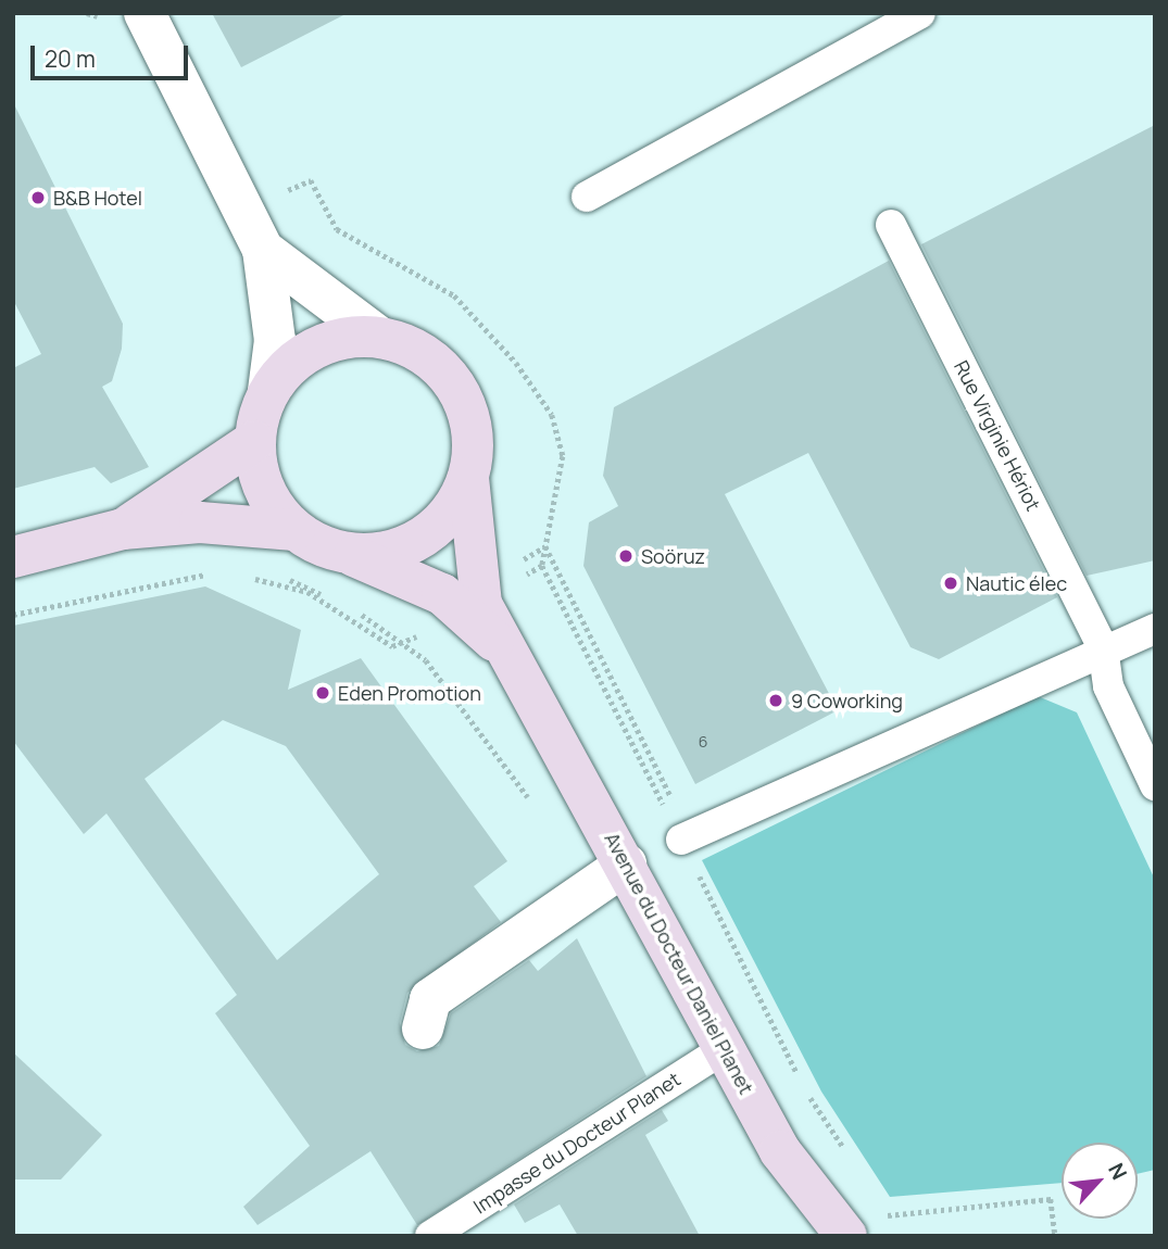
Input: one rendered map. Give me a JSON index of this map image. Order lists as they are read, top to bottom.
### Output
{
  "streets": {
    "street": ["Avenue du Docteur Daniel Planet"],
    "lane": ["Rue Virginie Hériot", "Impasse du Docteur Planet"]
  },
  "crossings": [
    ["Avenue du Docteur Daniel Planet", "Impasse du Docteur Planet"]
  ],
  "places": [
    "B&B Hotel",
    "Soöruz",
    "Nautic élec",
    "Eden Promotion",
    "9 Coworking"
  ],
  "house_numbers": ["6"],
  "scale_bar": "20 m",
  "north": "top right"
}
